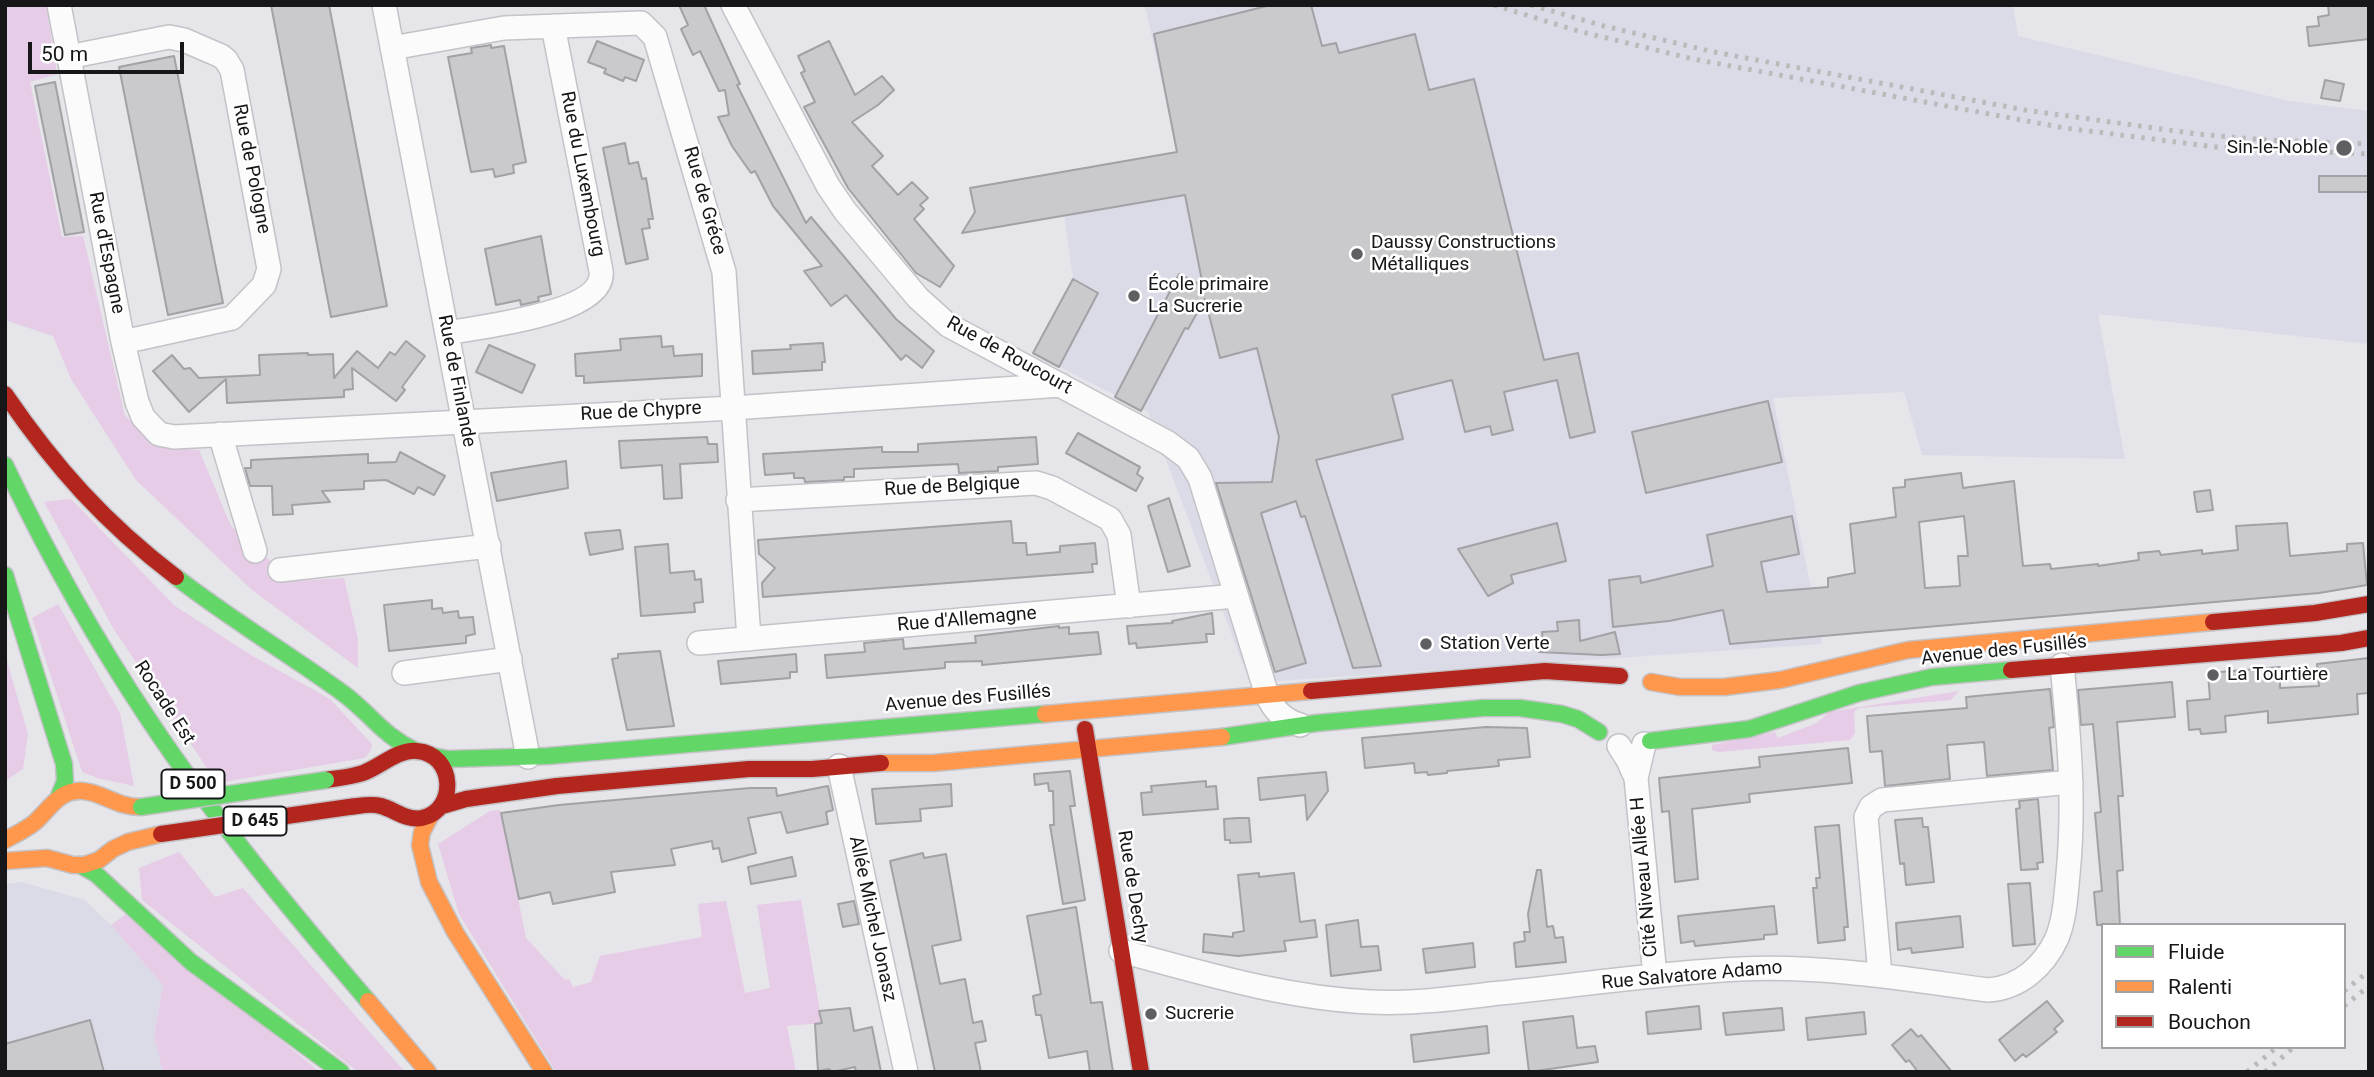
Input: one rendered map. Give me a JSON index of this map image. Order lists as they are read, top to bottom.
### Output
{
  "streets": {
    "main road": [
      "Avenue des Fusillés",
      "Rocade Est",
      "D 500",
      "D 645",
      "Rue de Dechy"
    ],
    "street": [
      "Rue de Pologne",
      "Rue du Luxembourg",
      "Rue de Gréce",
      "Rue d'Espagne",
      "Rue de Roucourt",
      "Rue de Finlande",
      "Rue de Chypre",
      "Rue de Belgique",
      "Rue d'Allemagne",
      "Cité Niveau Allée H",
      "Allée Michel Jonasz",
      "Rue Salvatore Adamo"
    ]
  },
  "crossings": [
    ["Rue de Pologne", "Rue d'Espagne"],
    ["Rue du Luxembourg", "Rue de Gréce"],
    ["Rue du Luxembourg", "Rue de Finlande"],
    ["Rue de Gréce", "Rue de Finlande"],
    ["Rue de Gréce", "Rue de Chypre"],
    ["Rue de Gréce", "Rue de Belgique"],
    ["Rue de Gréce", "Rue d'Allemagne"],
    ["Rue d'Espagne", "Rue de Chypre"],
    ["Rue de Roucourt", "Rue de Chypre"],
    ["Rue de Roucourt", "Rue d'Allemagne"],
    ["Rue de Roucourt", "Avenue des Fusillés"],
    ["Rue de Finlande", "Rue de Chypre"],
    ["Rue de Finlande", "Avenue des Fusillés"],
    ["Rue de Belgique", "Rue d'Allemagne"],
    ["Avenue des Fusillés", "D 645"],
    ["Avenue des Fusillés", "Cité Niveau Allée H"],
    ["Avenue des Fusillés", "Rue de Dechy"],
    ["Avenue des Fusillés", "Rue Salvatore Adamo"],
    ["D 645", "Rue de Dechy"],
    ["D 645", "Allée Michel Jonasz"],
    ["Cité Niveau Allée H", "Rue Salvatore Adamo"],
    ["Rue de Dechy", "Rue Salvatore Adamo"]
  ],
  "places": [
    "Sin-le-Noble",
    "Daussy Constructions Métalliques",
    "École primaire La Sucrerie",
    "Station Verte",
    "La Tourtière",
    "Sucrerie"
  ],
  "legend": ["Fluide", "Ralenti", "Bouchon"],
  "scale_bar": "50 m"
}
